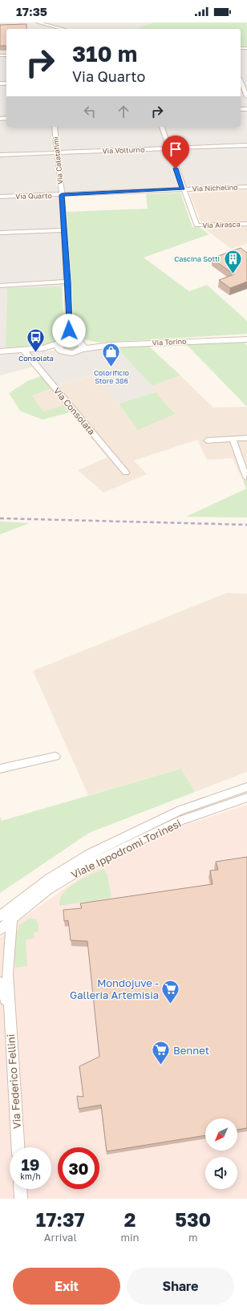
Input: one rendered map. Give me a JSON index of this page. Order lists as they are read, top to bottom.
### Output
{
  "streets": {
    "main road": ["Via Torino"],
    "street": [
      "Via Volturno",
      "Via Calatafimi",
      "Via Nichelino",
      "Via Quarto",
      "Via Airasca",
      "Via Consolata",
      "Viale Ippodromi Torinesi",
      "Via Federico Fellini"
    ]
  },
  "crossings": [
    ["Via Volturno", "Via Calatafimi"],
    ["Via Calatafimi", "Via Quarto"],
    ["Via Nichelino", "Via Quarto"],
    ["Via Nichelino", "Via Airasca"],
    ["Via Quarto", "Via Airasca"],
    ["Via Torino", "Via Consolata"],
    ["Viale Ippodromi Torinesi", "Via Federico Fellini"]
  ],
  "places": {
    "building": ["Cascina Sotti"],
    "bus stop": ["Consolata"],
    "shop": ["Colorificio Store 386"],
    "supermarket": ["Mondojuve - Galleria Artemisia", "Bennet"]
  },
  "north": "bottom left",
  "page": {
    "status": "17:35",
    "turn": ["310 m", "Via Quarto"],
    "speed": "19 km/h",
    "limit": "30",
    "eta": [
      "17:37",
      "Arrival",
      "2",
      "min",
      "530",
      "m"
    ],
    "buttons": ["Exit", "Share"]
  }
}
